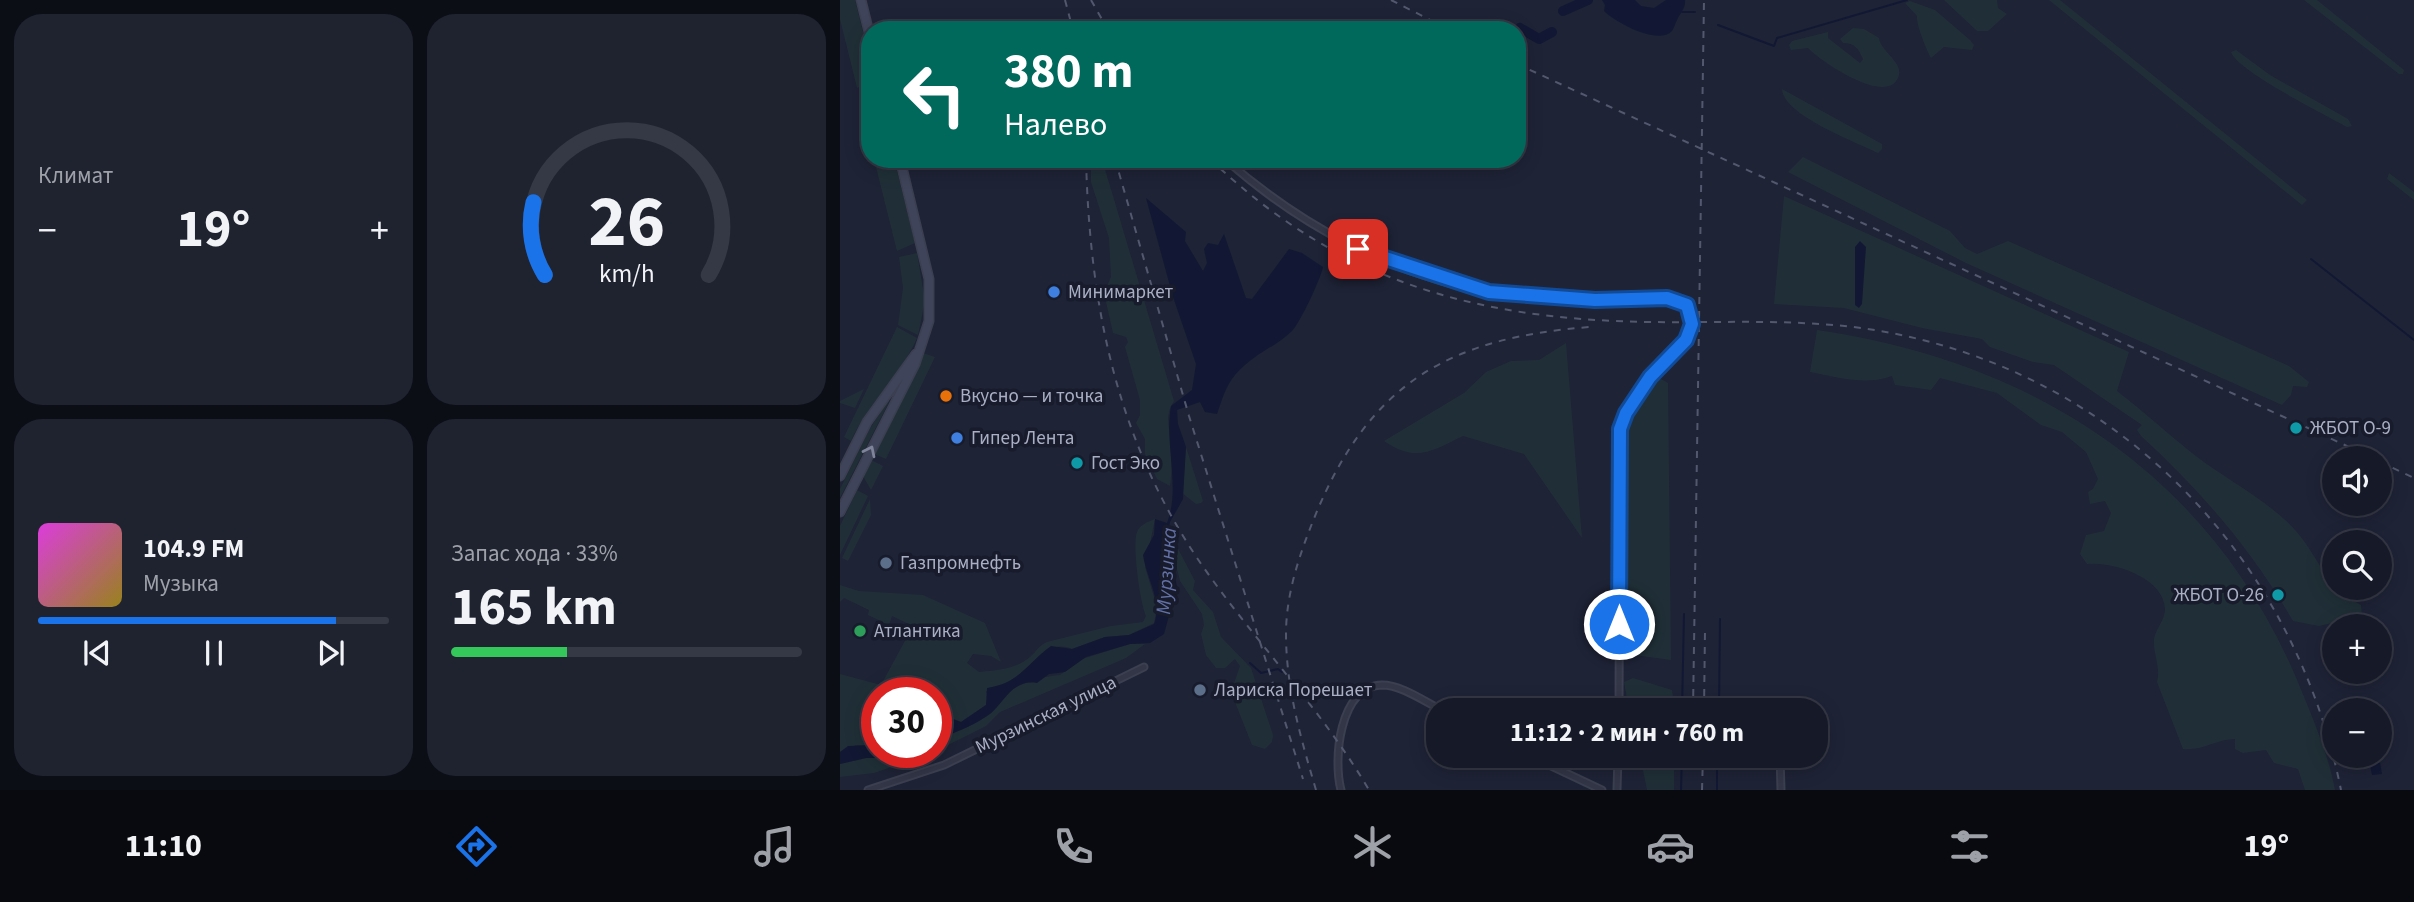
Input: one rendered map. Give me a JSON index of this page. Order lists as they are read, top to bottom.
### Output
{
  "streets": {
    "street": ["Мурзинская улица"]
  },
  "water": ["Мурзинка"],
  "places": [
    "Минимаркет",
    "Вкусно — и точка",
    "ЖБОТ О-9",
    "Гипер Лента",
    "Гост Эко",
    "Газпромнефть",
    "ЖБОТ О-26",
    "Атлантика",
    "Лариска Порешает"
  ],
  "page": {
    "tile": [
      "Климат",
      ["Запас хода · 33%", "165 km"]
    ],
    "turn": ["380 m", "Налево"],
    "heat": ["−", "19°", "+"],
    "map_buttons": ["+", "−"],
    "song": ["104.9 FM", "Музыка"],
    "limit": "30",
    "trip": "11:12 · 2 мин · 760 m",
    "tabs": ["11:10", "19°"],
    "gauge": ["26", "km/h"]
  }
}
